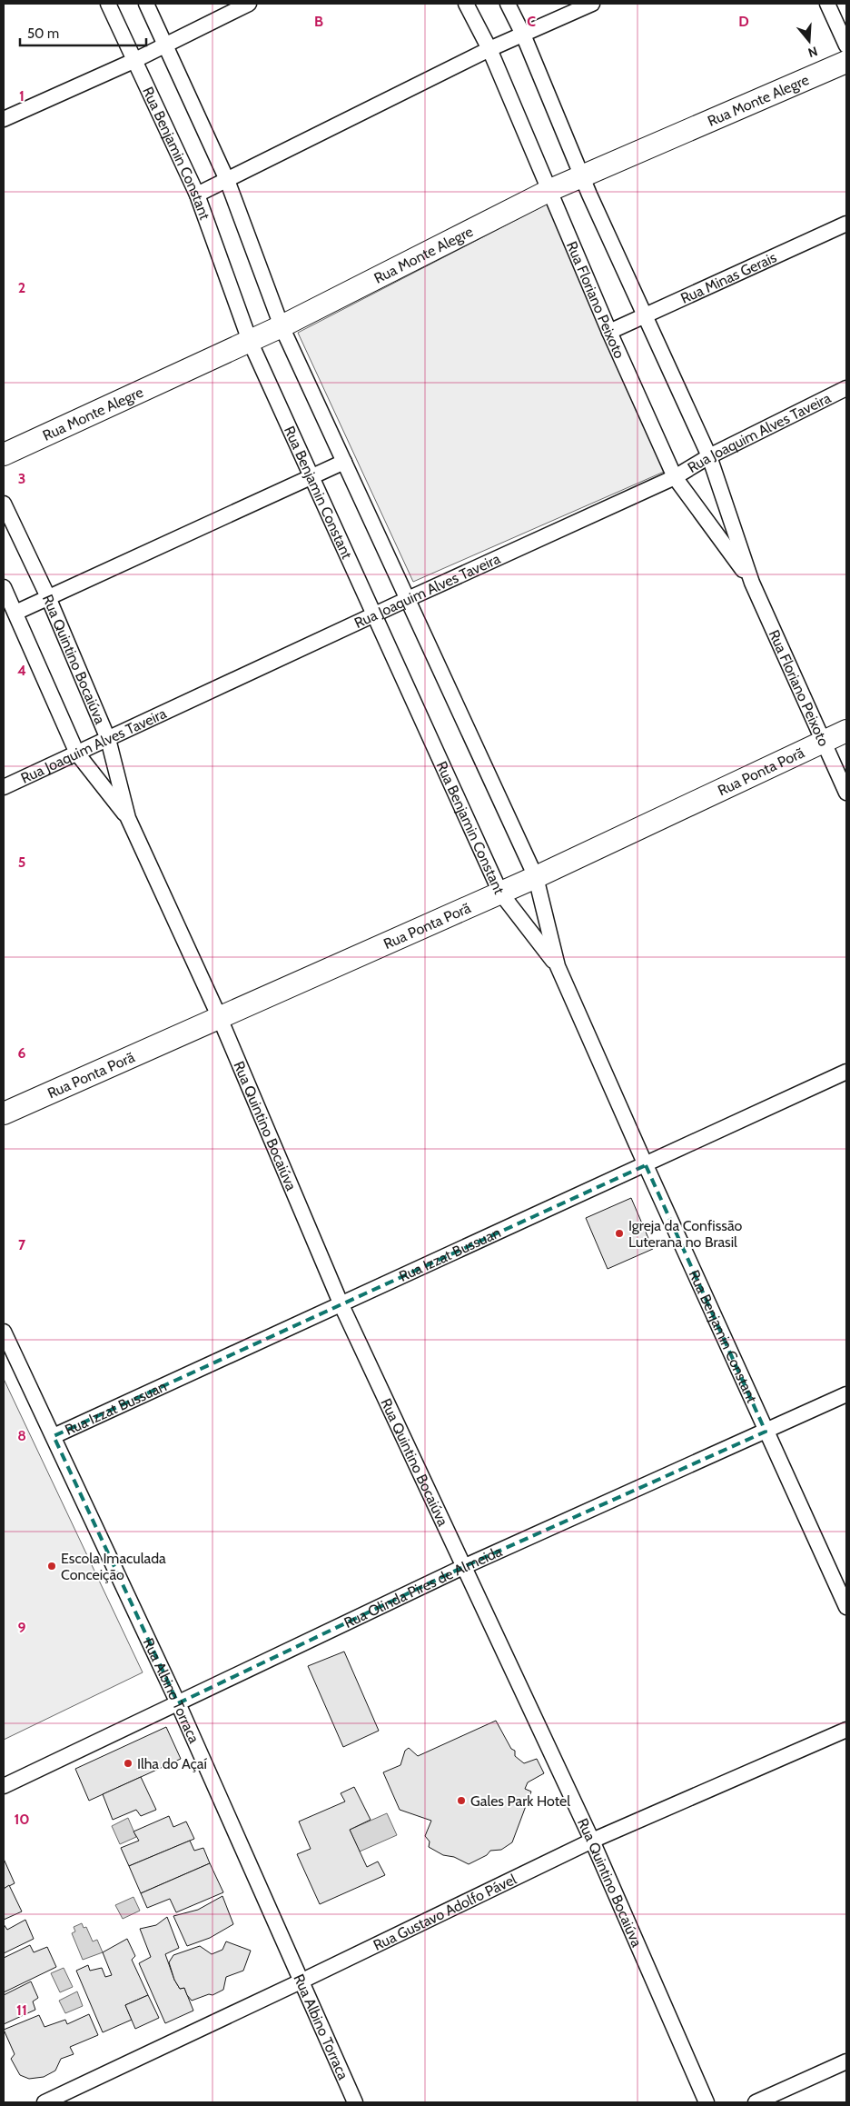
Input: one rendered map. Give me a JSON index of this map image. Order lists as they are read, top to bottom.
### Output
{
  "streets": {
    "street": [
      "Rua Monte Alegre",
      "Rua Benjamin Constant",
      "Rua Minas Gerais",
      "Rua Floriano Peixoto",
      "Rua Joaquim Alves Taveira",
      "Rua Quintino Bocaiúva",
      "Rua Ponta Porã",
      "Rua Izzat Bussuan",
      "Rua Olinda Pires de Almeida",
      "Rua Albino Torraca",
      "Rua Gustavo Adolfo Pável"
    ]
  },
  "crossings": [
    ["Rua Monte Alegre", "Rua Benjamin Constant"],
    ["Rua Monte Alegre", "Rua Floriano Peixoto"],
    ["Rua Benjamin Constant", "Rua Joaquim Alves Taveira"],
    ["Rua Benjamin Constant", "Rua Ponta Porã"],
    ["Rua Benjamin Constant", "Rua Izzat Bussuan"],
    ["Rua Benjamin Constant", "Rua Olinda Pires de Almeida"],
    ["Rua Minas Gerais", "Rua Floriano Peixoto"],
    ["Rua Floriano Peixoto", "Rua Joaquim Alves Taveira"],
    ["Rua Floriano Peixoto", "Rua Ponta Porã"],
    ["Rua Joaquim Alves Taveira", "Rua Quintino Bocaiúva"],
    ["Rua Quintino Bocaiúva", "Rua Ponta Porã"],
    ["Rua Quintino Bocaiúva", "Rua Izzat Bussuan"],
    ["Rua Quintino Bocaiúva", "Rua Olinda Pires de Almeida"],
    ["Rua Quintino Bocaiúva", "Rua Gustavo Adolfo Pável"],
    ["Rua Izzat Bussuan", "Rua Albino Torraca"],
    ["Rua Olinda Pires de Almeida", "Rua Albino Torraca"],
    ["Rua Albino Torraca", "Rua Gustavo Adolfo Pável"]
  ],
  "places": [
    "Igreja da Confissão Luterana no Brasil",
    "Escola Imaculada Conceição",
    "Ilha do Açaí",
    "Gales Park Hotel"
  ],
  "scale_bar": "50 m",
  "north": "bottom",
  "grid": {
    "columns": ["B", "C", "D"],
    "rows": [
      "1",
      "2",
      "3",
      "4",
      "5",
      "6",
      "7",
      "8",
      "9",
      "10",
      "11"
    ]
  }
}
